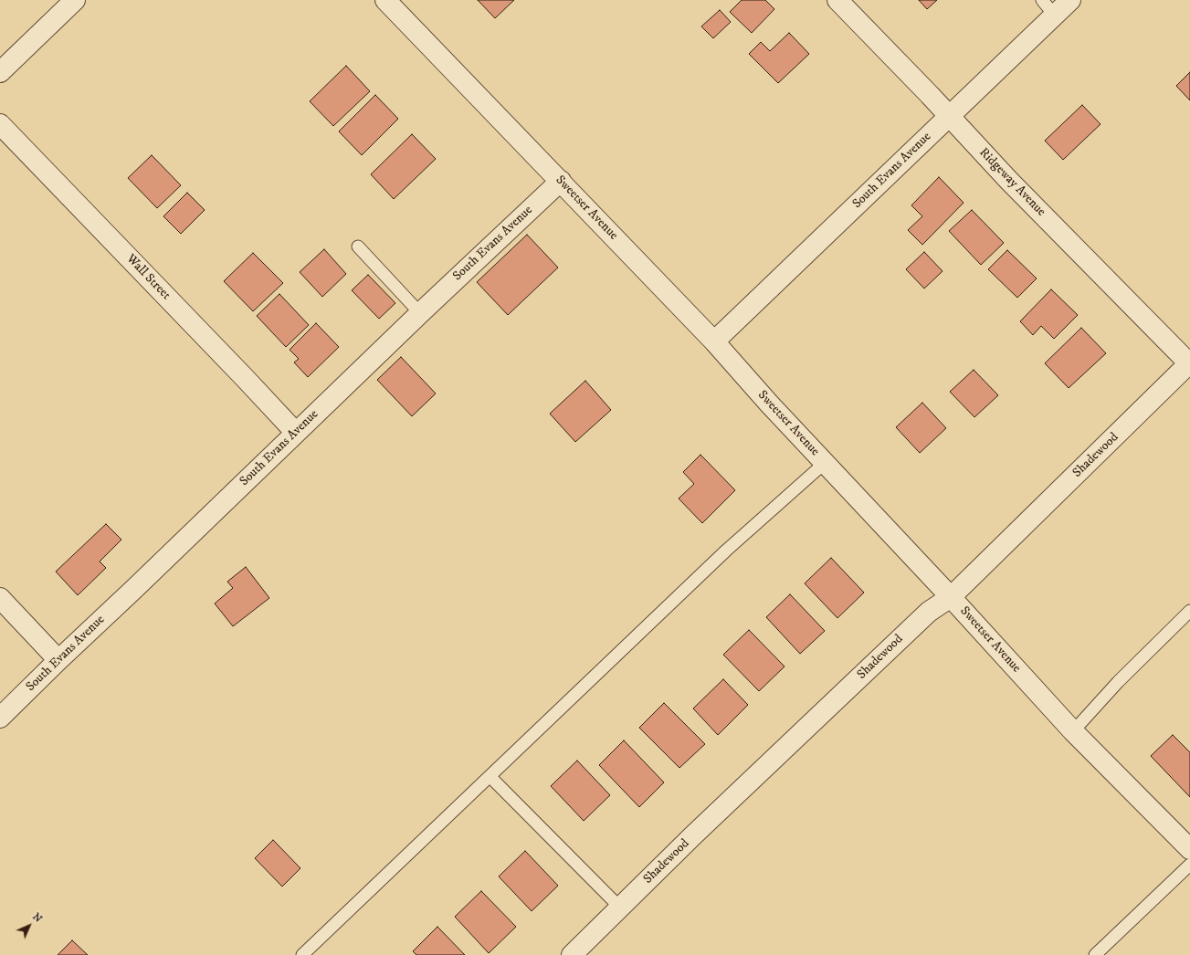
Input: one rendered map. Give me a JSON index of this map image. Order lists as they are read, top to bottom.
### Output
{
  "streets": {
    "street": [
      "South Evans Avenue",
      "Ridgeway Avenue",
      "Sweetser Avenue",
      "Wall Street",
      "Shadewood"
    ]
  },
  "crossings": [
    ["South Evans Avenue", "Ridgeway Avenue"],
    ["South Evans Avenue", "Sweetser Avenue"],
    ["South Evans Avenue", "Wall Street"],
    ["Ridgeway Avenue", "Shadewood"],
    ["Sweetser Avenue", "Shadewood"]
  ],
  "north": "top right"
}
